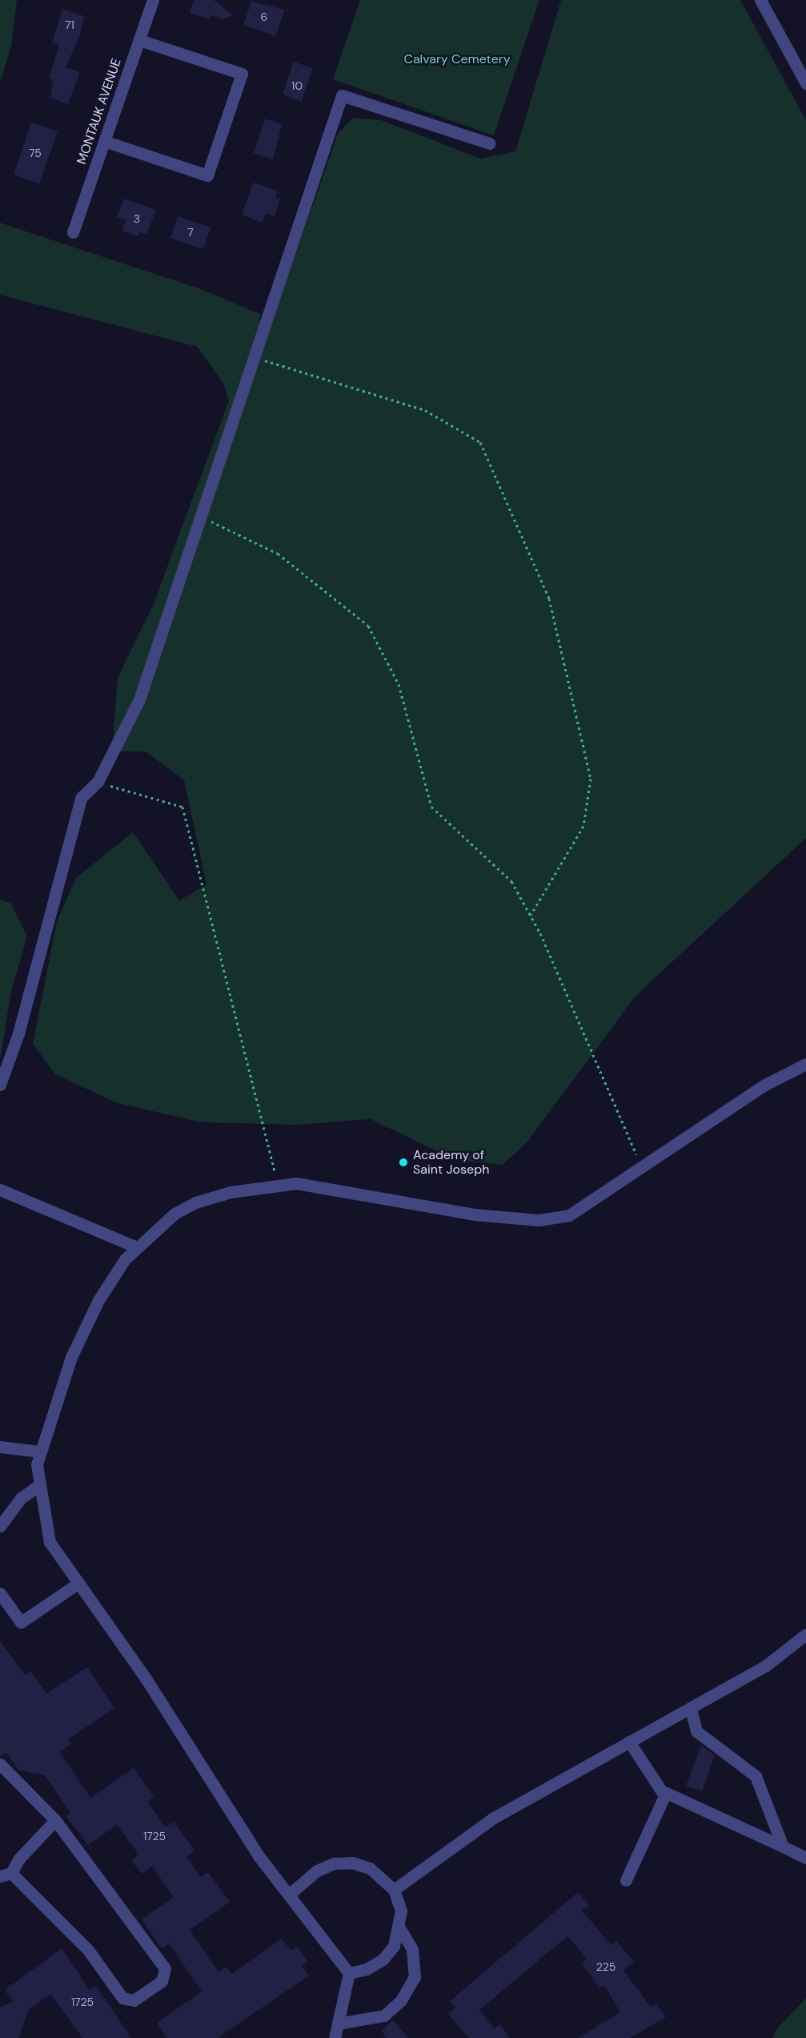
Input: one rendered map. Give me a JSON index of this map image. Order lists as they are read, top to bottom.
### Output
{
  "streets": {
    "street": ["MONTAUK AVENUE"]
  },
  "parks": ["Calvary Cemetery"],
  "places": ["Academy of Saint Joseph"],
  "house_numbers": [
    "6",
    "71",
    "10",
    "75",
    "3",
    "7",
    "1725",
    "225",
    "1725"
  ]
}
